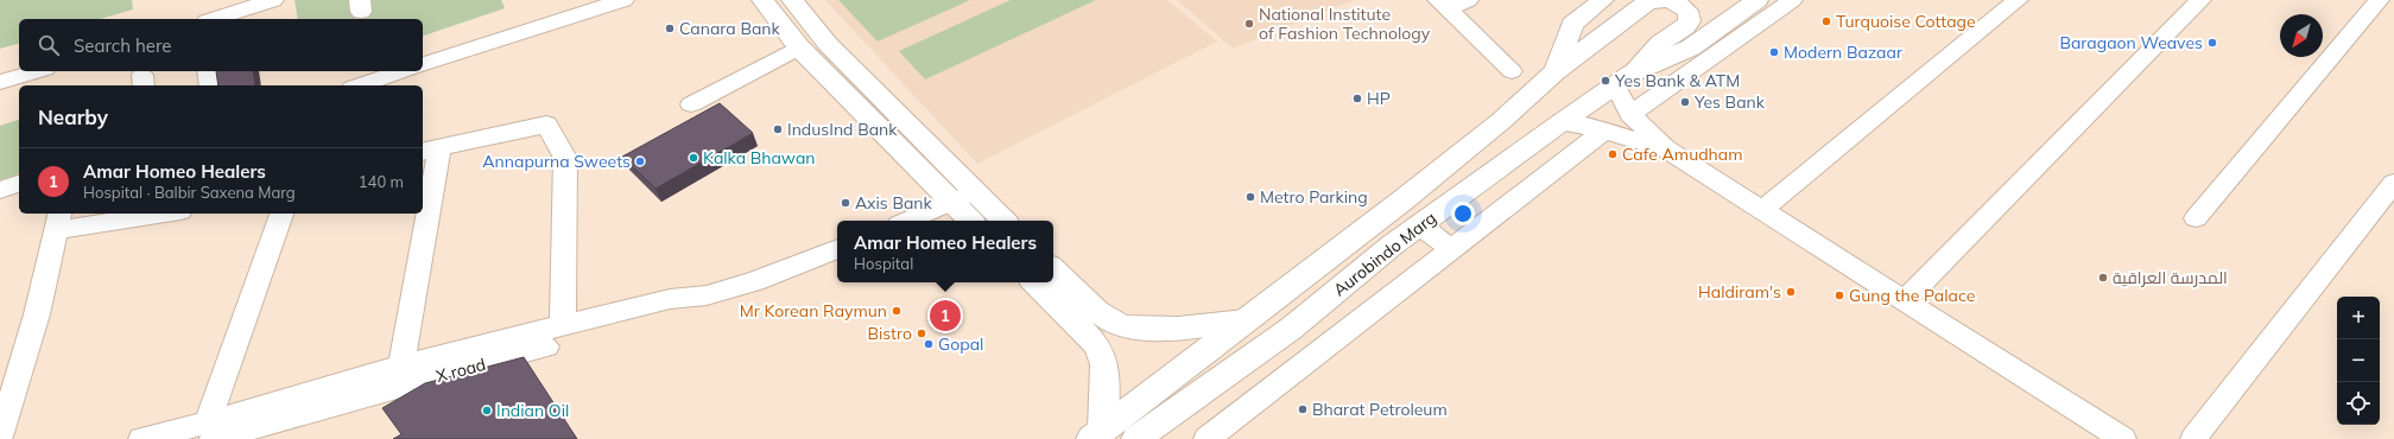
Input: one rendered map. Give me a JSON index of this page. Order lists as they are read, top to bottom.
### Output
{
  "streets": {
    "main road": ["Aurobindo Marg"],
    "street": ["X road"]
  },
  "places": [
    "Turquoise Cottage",
    "National Institute of Fashion Technology",
    "Canara Bank",
    "Baragaon Weaves",
    "Modern Bazaar",
    "Yes Bank & ATM",
    "HP",
    "Yes Bank",
    "IndusInd Bank",
    "Cafe Amudham",
    "Kalka Bhawan",
    "Annapurna Sweets",
    "Metro Parking",
    "Axis Bank",
    "المدرسة العراقية",
    "Haldiram's",
    "Gung the Palace",
    "Mr Korean Raymun",
    "Bistro",
    "Gopal",
    "Bharat Petroleum",
    "Indian Oil"
  ],
  "north": "bottom left",
  "page": {
    "search": "Search here",
    "heading": "Nearby",
    "list": [
      {
        "mark": "1",
        "name": "Amar Homeo Healers",
        "note": "Hospital · Balbir Saxena Marg",
        "value": "140 m"
      }
    ],
    "popup": ["Amar Homeo Healers", "Hospital"],
    "map_buttons": ["+", "−"],
    "pins": "1"
  }
}
